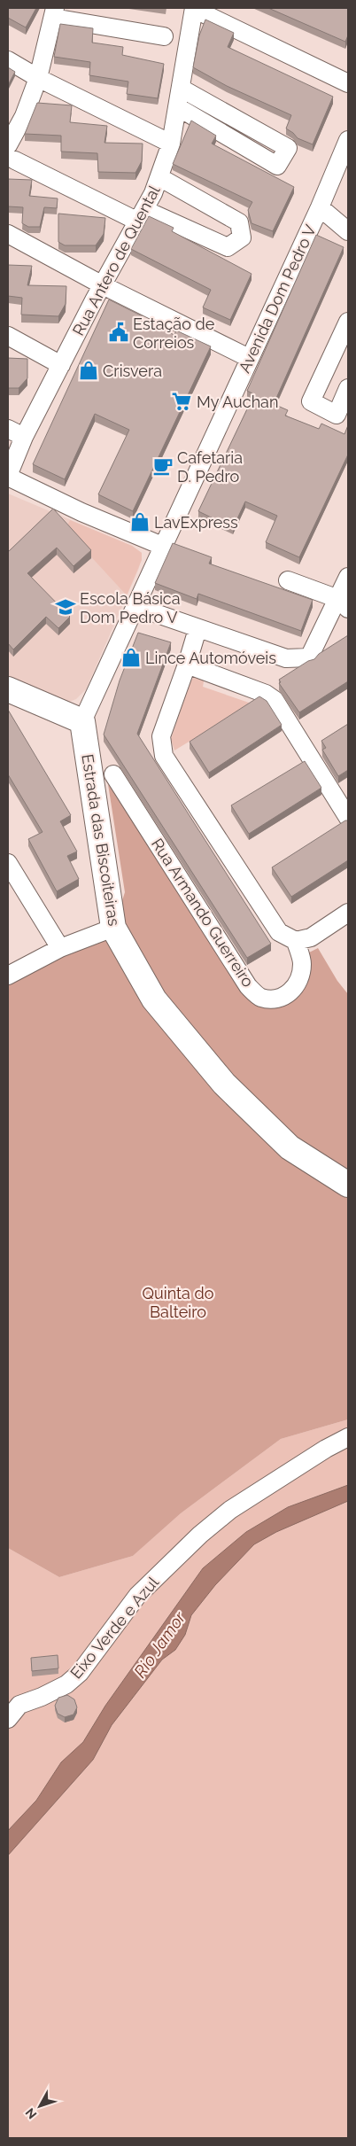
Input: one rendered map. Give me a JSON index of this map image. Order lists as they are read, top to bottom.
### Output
{
  "streets": {
    "street": [
      "Rua Antero de Quental",
      "Avenida Dom Pedro V",
      "Estrada das Biscoiteiras",
      "Rua Armando Guerreiro",
      "Eixo Verde e Azul"
    ]
  },
  "crossings": [
    ["Avenida Dom Pedro V", "Estrada das Biscoiteiras"]
  ],
  "water": ["Rio Jamor"],
  "parks": ["Quinta do Balteiro"],
  "places": {
    "public building": ["Estação de Correios"],
    "shop": ["Crisvera", "LavExpress", "Lince Automóveis"],
    "supermarket": ["My Auchan"],
    "cafe": ["Cafetaria D. Pedro"],
    "school or university": ["Escola Básica Dom Pedro V"]
  },
  "north": "bottom left"
}
